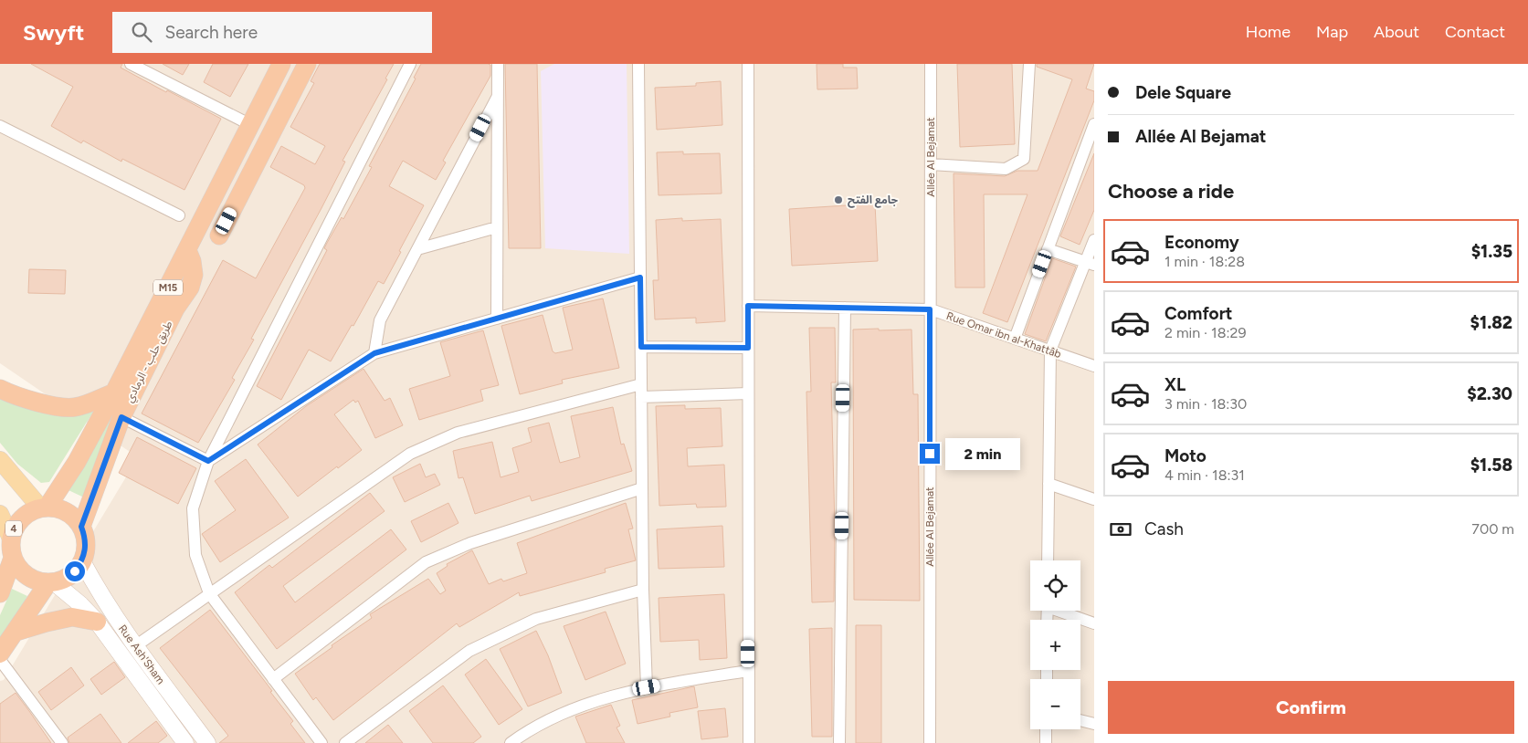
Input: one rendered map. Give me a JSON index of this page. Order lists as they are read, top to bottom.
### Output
{
  "streets": {
    "highway": ["M15", "طريق حلب - الرمادي", "4"],
    "main road": ["Rue Ash'Sham"],
    "street": ["Allée Al Bejamat", "Rue Omar ibn al-Khattâb"]
  },
  "crossings": [
    ["Allée Al Bejamat", "Rue Omar ibn al-Khattâb"],
    ["طريق حلب - الرمادي", "4"],
    ["طريق حلب - الرمادي", "Rue Ash'Sham"],
    ["4", "Rue Ash'Sham"]
  ],
  "places": ["جامع الفتح"],
  "page": {
    "header": "Swyft",
    "search": "Search here",
    "nav": [
      "Home",
      "Map",
      "About",
      "Contact"
    ],
    "banner": ["Dele Square", "Allée Al Bejamat"],
    "heading": "Choose a ride",
    "list": [
      {
        "name": "Economy",
        "note": "1 min · 18:28",
        "value": "$1.35"
      },
      {
        "name": "Comfort",
        "note": "2 min · 18:29",
        "value": "$1.82"
      },
      {
        "name": "XL",
        "note": "3 min · 18:30",
        "value": "$2.30"
      },
      {
        "name": "Moto",
        "note": "4 min · 18:31",
        "value": "$1.58"
      }
    ],
    "bubble": "2 min",
    "pay": ["Cash", "700 m"],
    "map_buttons": ["+", "−"],
    "buttons": "Confirm"
  }
}
